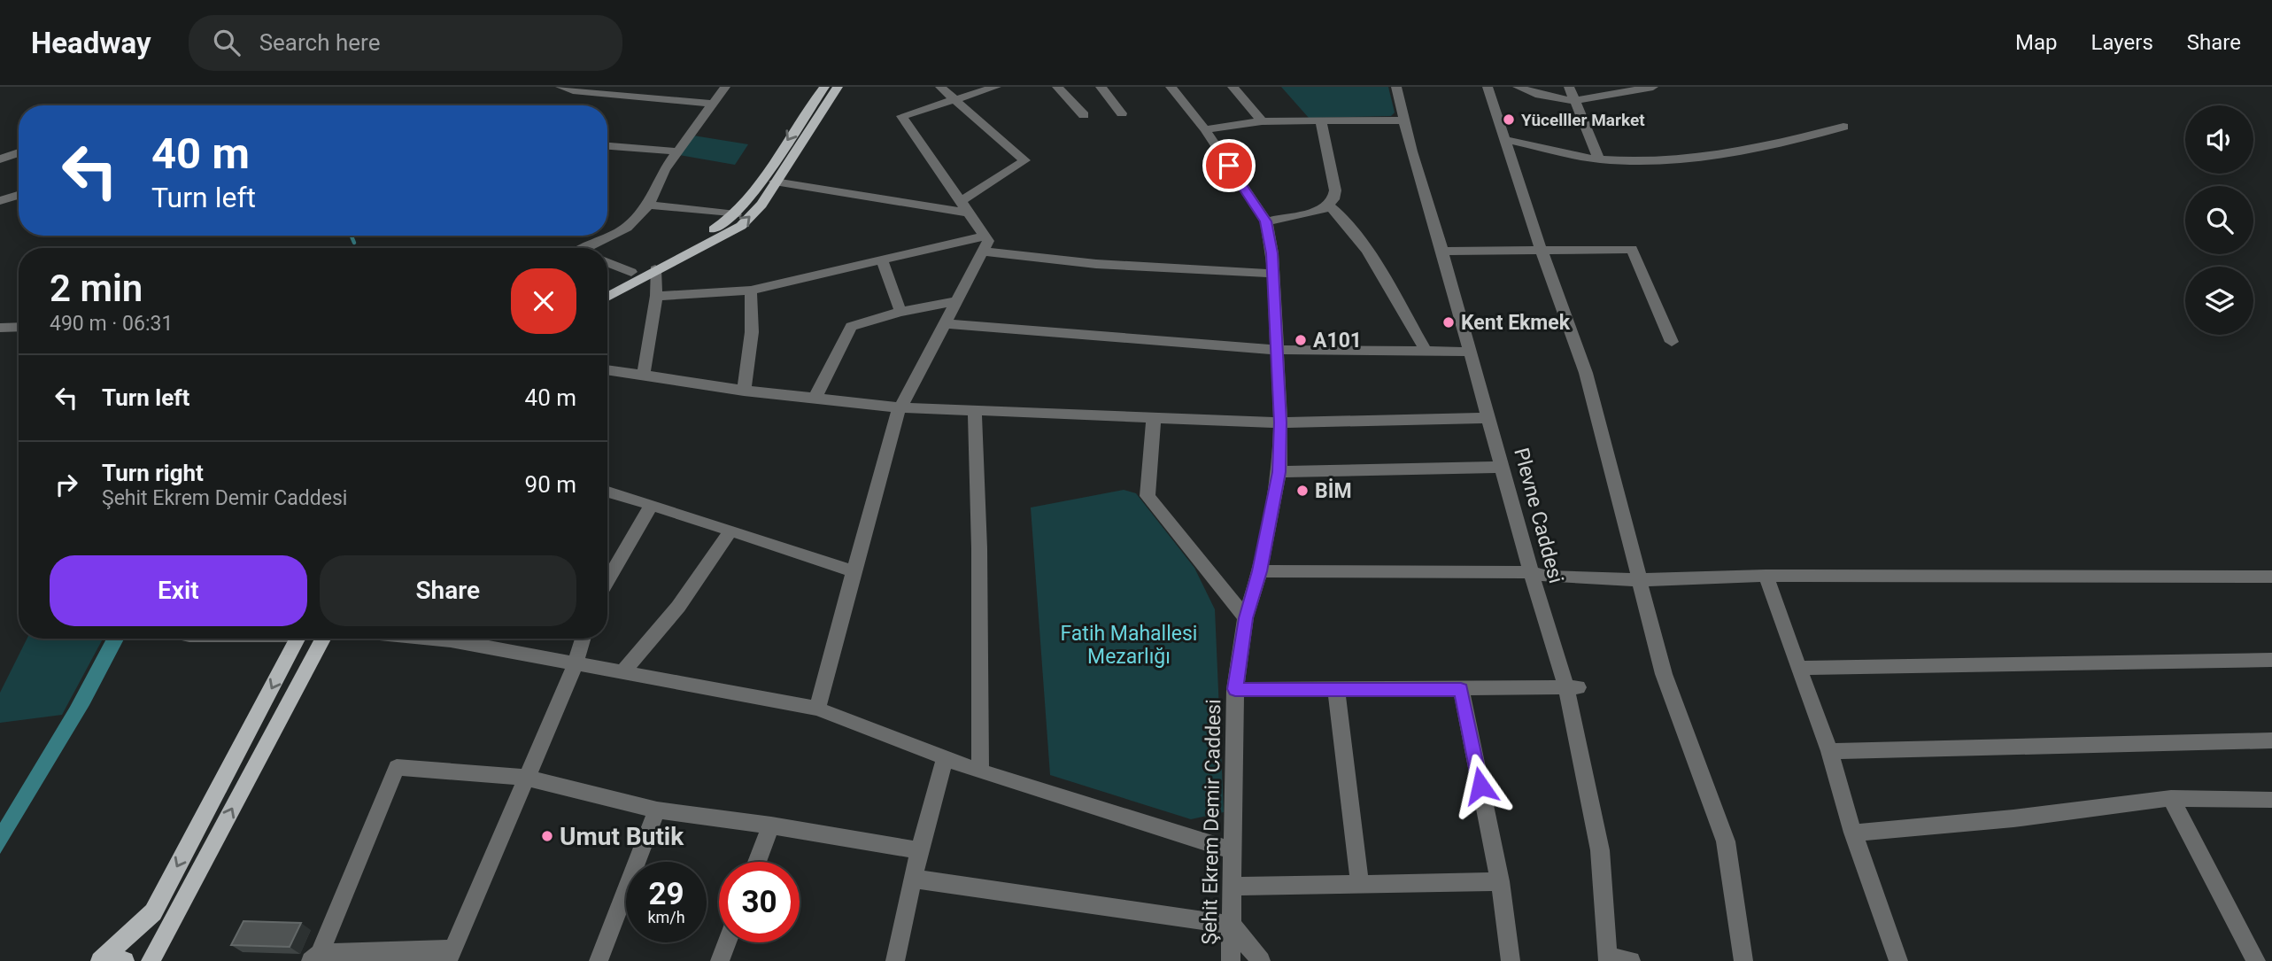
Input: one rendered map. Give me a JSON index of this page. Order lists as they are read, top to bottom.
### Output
{
  "streets": {
    "street": ["Plevne Caddesi", "Şehit Ekrem Demir Caddesi"]
  },
  "parks": ["Fatih Mahallesi Mezarlığı"],
  "places": [
    "Yücelller Market",
    "Kent Ekmek",
    "A101",
    "BİM",
    "Umut Butik"
  ],
  "page": {
    "header": "Headway",
    "search": "Search here",
    "nav": ["Map", "Layers", "Share"],
    "turn": ["40 m", "Turn left"],
    "heading": ["2 min", "490 m · 06:31"],
    "list": [
      {
        "name": "Turn left",
        "value": "40 m"
      },
      {
        "name": "Turn right",
        "note": "Şehit Ekrem Demir Caddesi",
        "value": "90 m"
      }
    ],
    "buttons": ["Exit", "Share"],
    "speed": "29 km/h",
    "limit": "30"
  }
}
